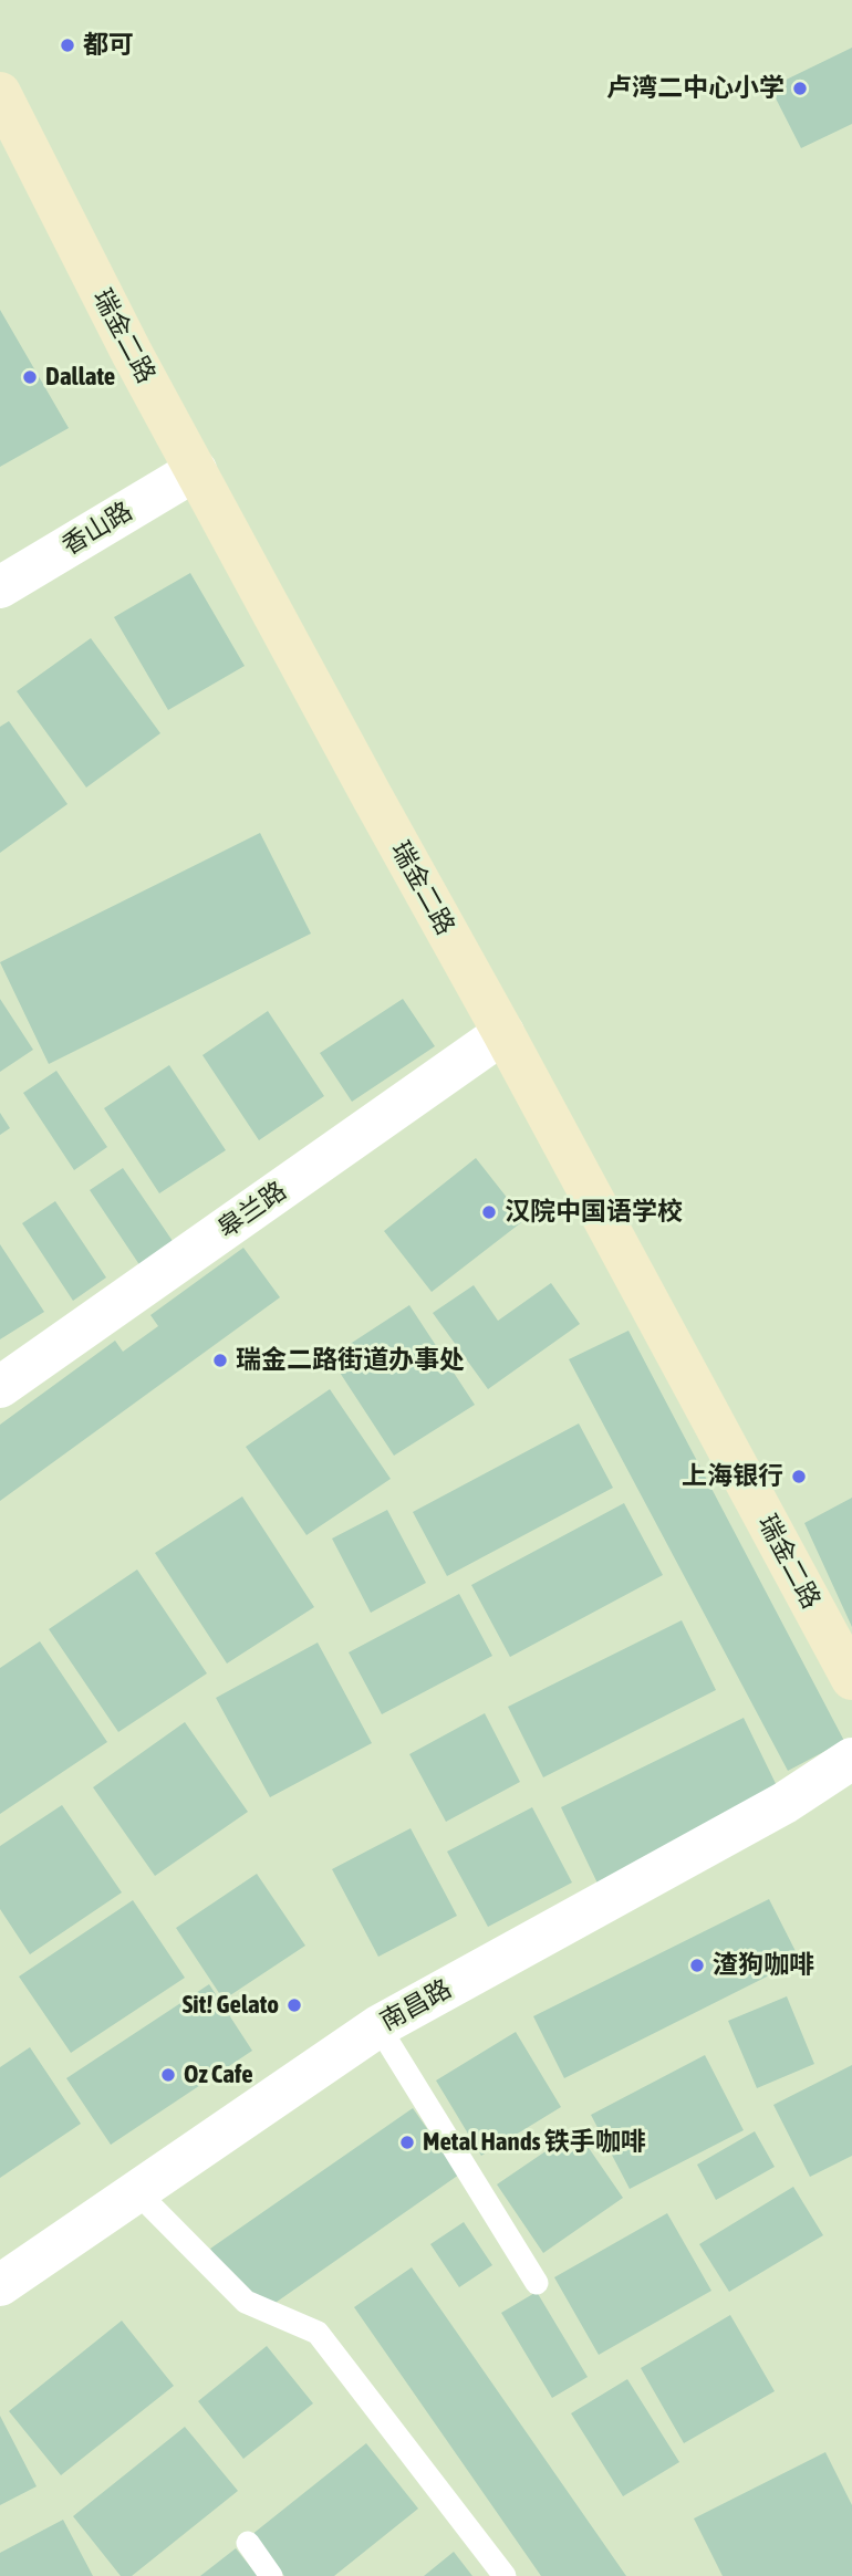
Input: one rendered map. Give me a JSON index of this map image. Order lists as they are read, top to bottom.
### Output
{
  "streets": {
    "main road": ["瑞金二路"],
    "street": ["香山路", "皋兰路", "南昌路"]
  },
  "crossings": [
    ["瑞金二路", "香山路"],
    ["瑞金二路", "皋兰路"]
  ],
  "places": [
    "都可",
    "卢湾二中心小学",
    "Dallate",
    "汉院中国语学校",
    "瑞金二路街道办事处",
    "上海银行",
    "渣狗咖啡",
    "Sit! Gelato",
    "Oz Cafe",
    "Metal Hands 铁手咖啡"
  ]
}
